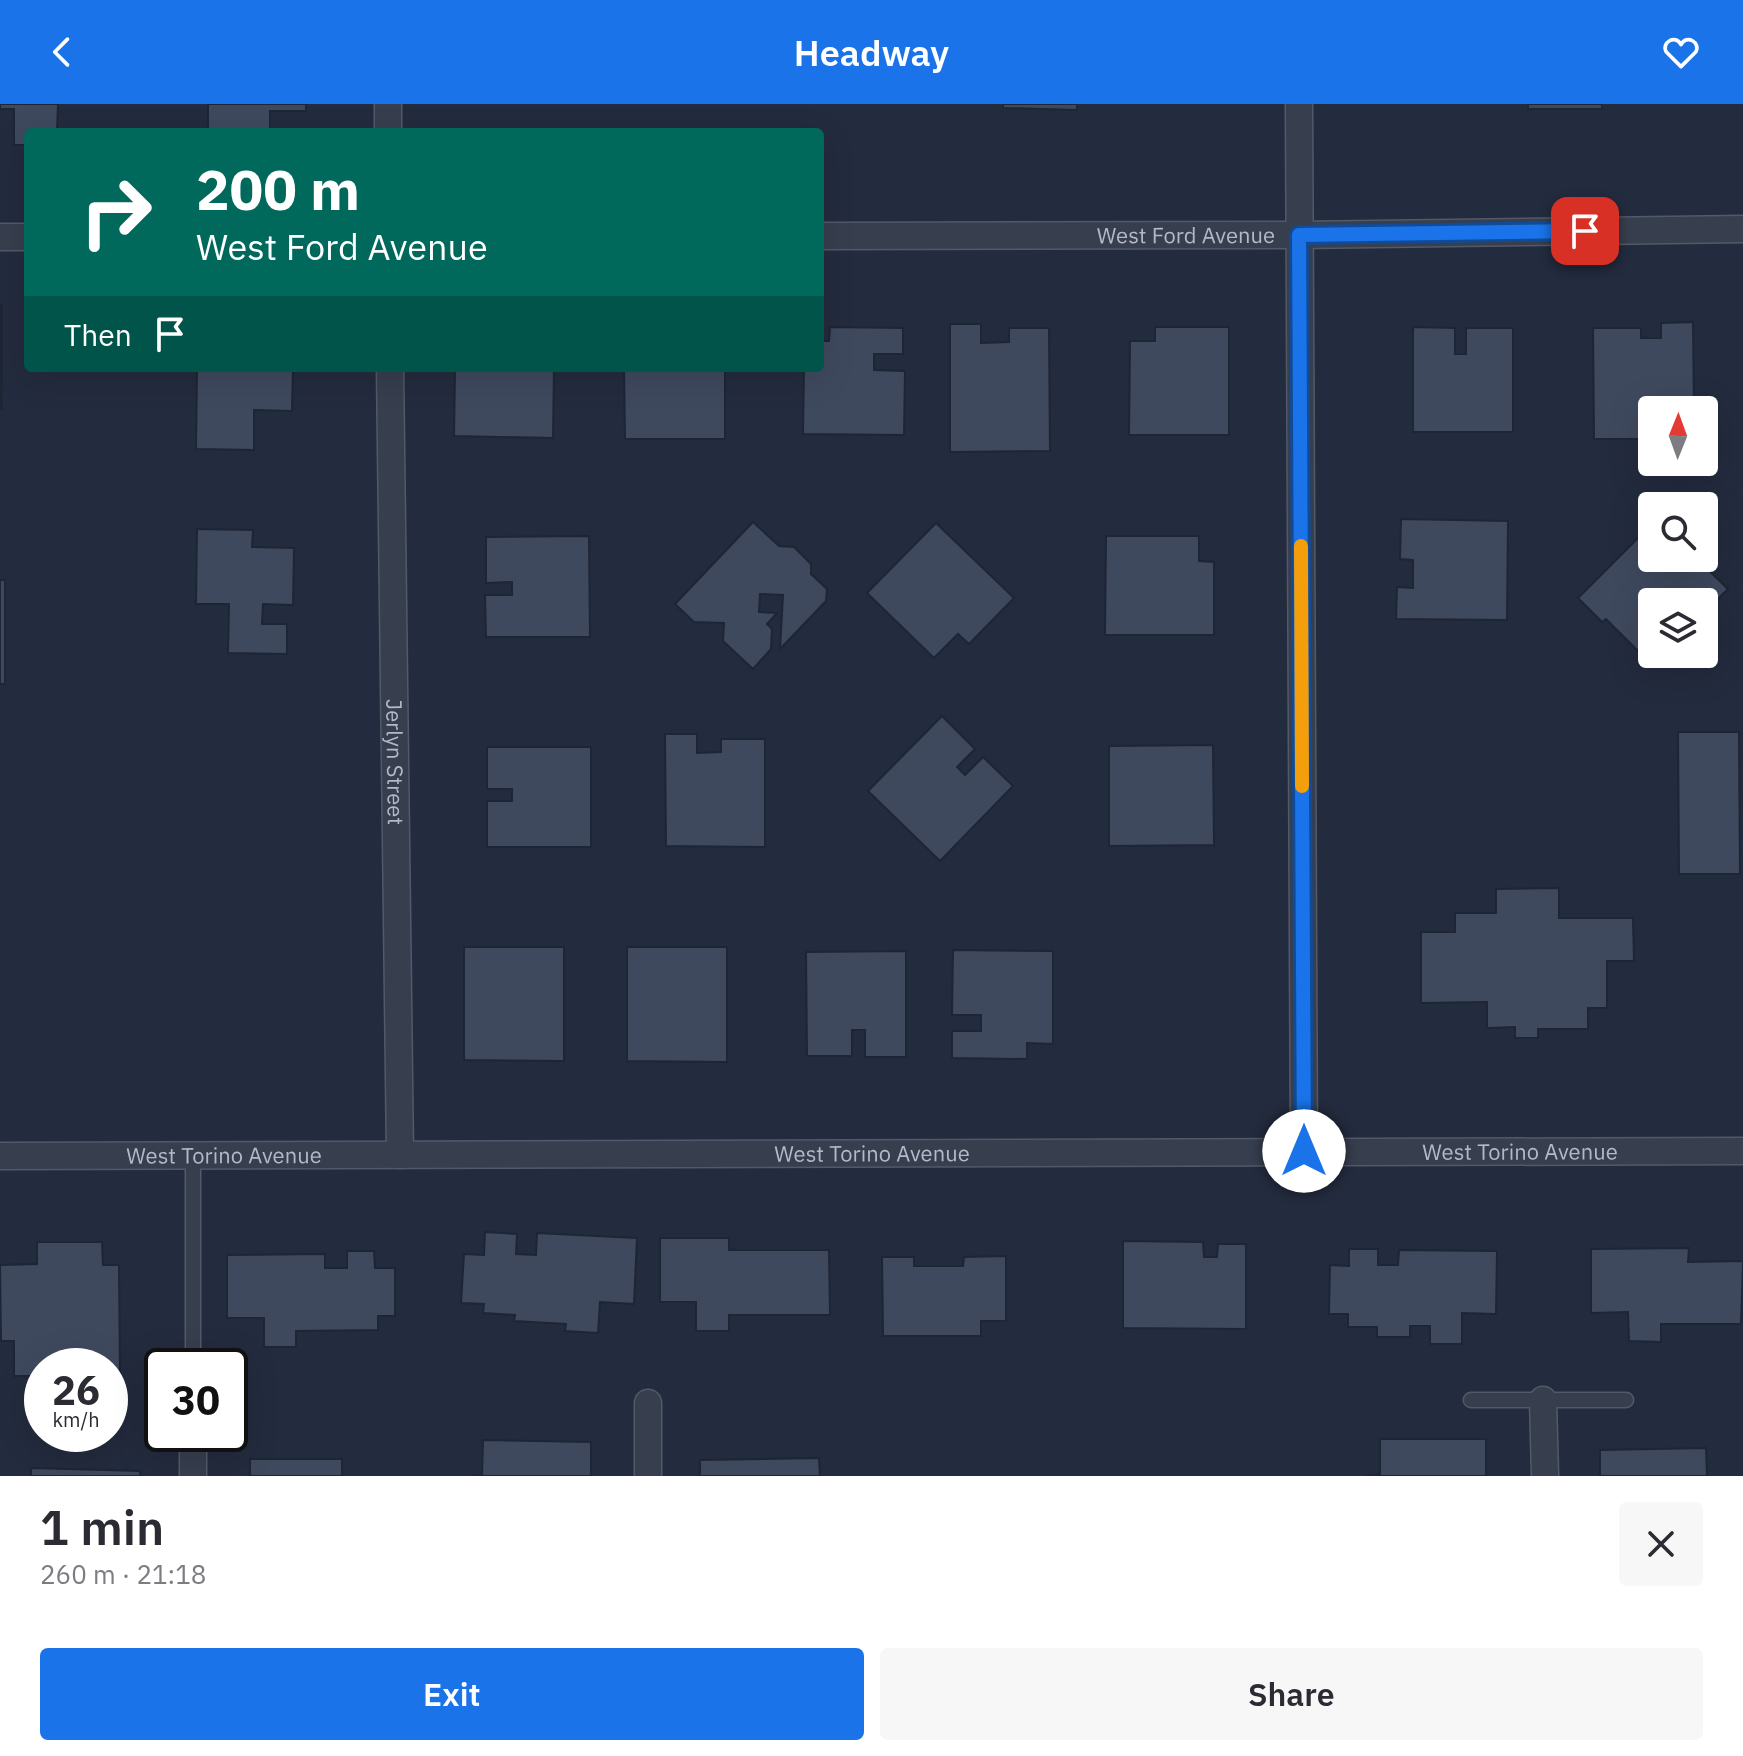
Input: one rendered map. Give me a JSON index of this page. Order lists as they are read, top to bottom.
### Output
{
  "streets": {
    "street": ["West Ford Avenue", "Jerlyn Street", "West Torino Avenue"]
  },
  "crossings": [
    ["Jerlyn Street", "West Torino Avenue"]
  ],
  "north": "top",
  "page": {
    "header": "Headway",
    "turn": ["200 m", "West Ford Avenue"],
    "then": "Then",
    "speed": "26 km/h",
    "limit": "30",
    "heading": ["1 min", "260 m · 21:18"],
    "buttons": ["Exit", "Share"]
  }
}
